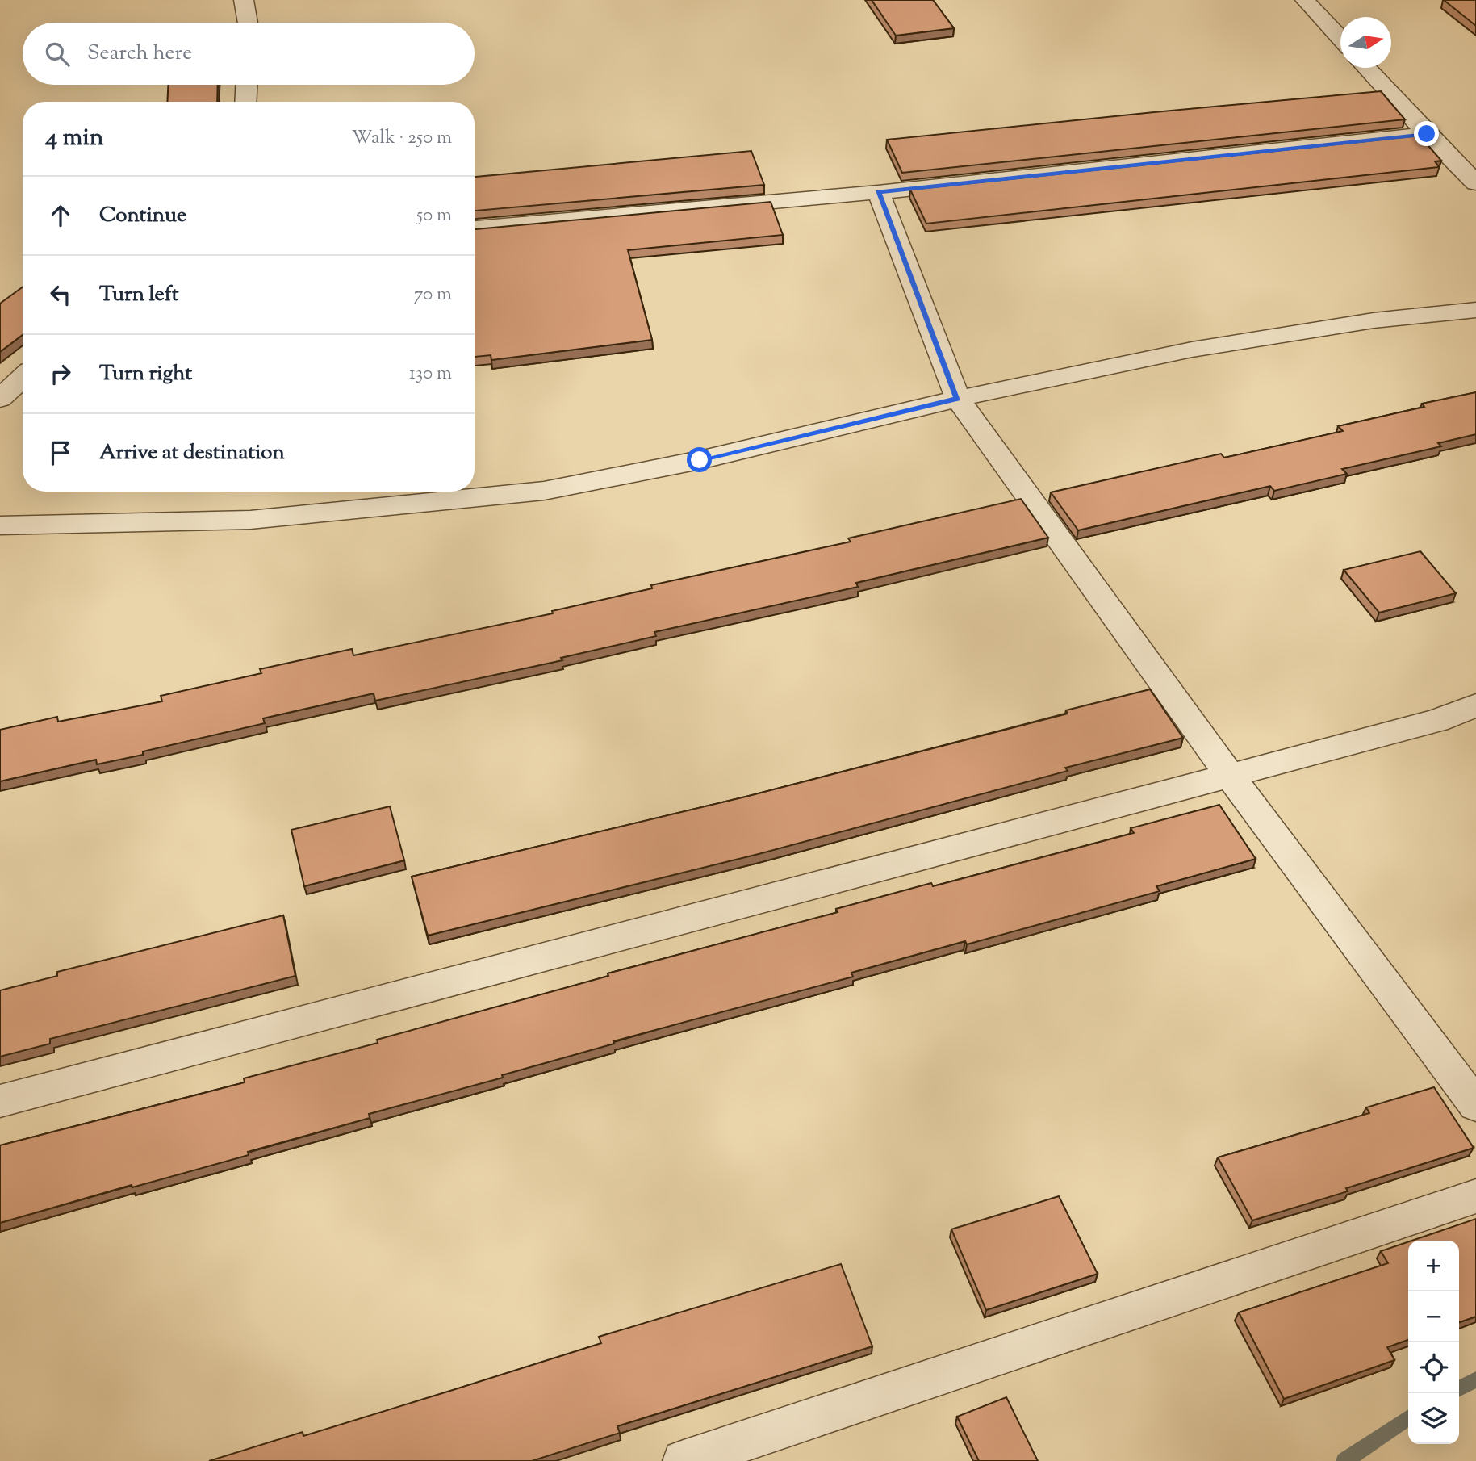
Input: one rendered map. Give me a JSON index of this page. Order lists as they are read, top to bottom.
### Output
{
  "north": "right",
  "page": {
    "search": "Search here",
    "heading": ["4 min", "Walk · 250 m"],
    "list": [
      ["Continue", "50 m"],
      ["Turn left", "70 m"],
      ["Turn right", "130 m"],
      "Arrive at destination"
    ],
    "map_buttons": ["+", "−"]
  }
}
